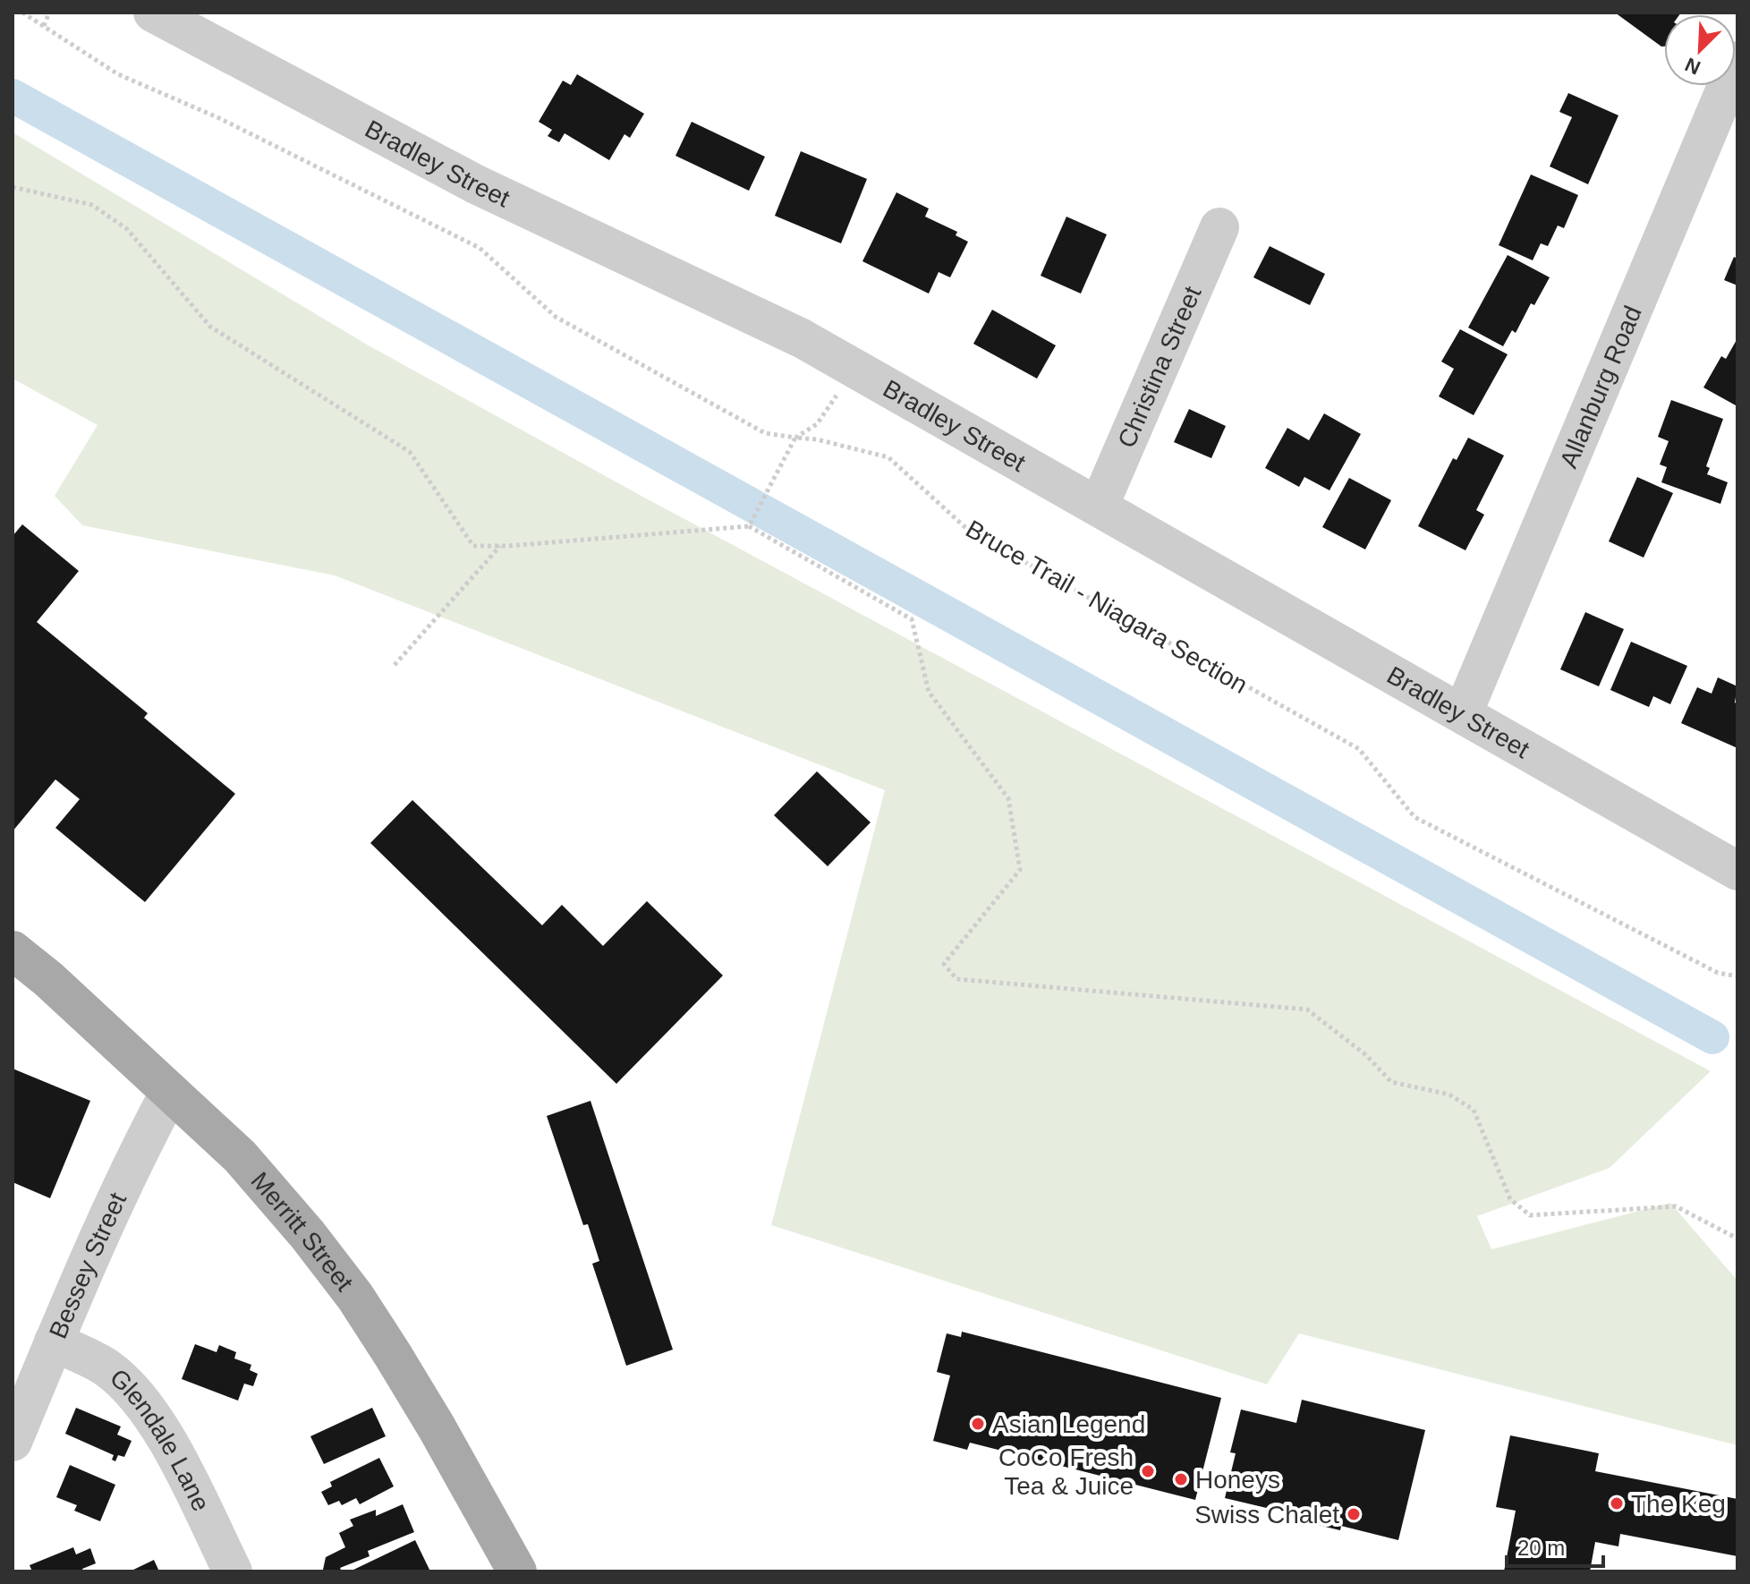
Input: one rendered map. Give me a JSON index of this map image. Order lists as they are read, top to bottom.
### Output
{
  "streets": {
    "main road": ["Merritt Street"],
    "street": [
      "Bradley Street",
      "Christina Street",
      "Allanburg Road",
      "Bessey Street",
      "Glendale Lane"
    ],
    "path": ["Bruce Trail - Niagara Section"]
  },
  "crossings": [
    ["Bradley Street", "Christina Street"],
    ["Bradley Street", "Allanburg Road"],
    ["Merritt Street", "Bessey Street"],
    ["Bessey Street", "Glendale Lane"]
  ],
  "places": [
    "Asian Legend",
    "CoCo Fresh Tea & Juice",
    "Honeys",
    "The Keg",
    "Swiss Chalet"
  ],
  "scale_bar": "20 m",
  "north": "bottom left"
}
